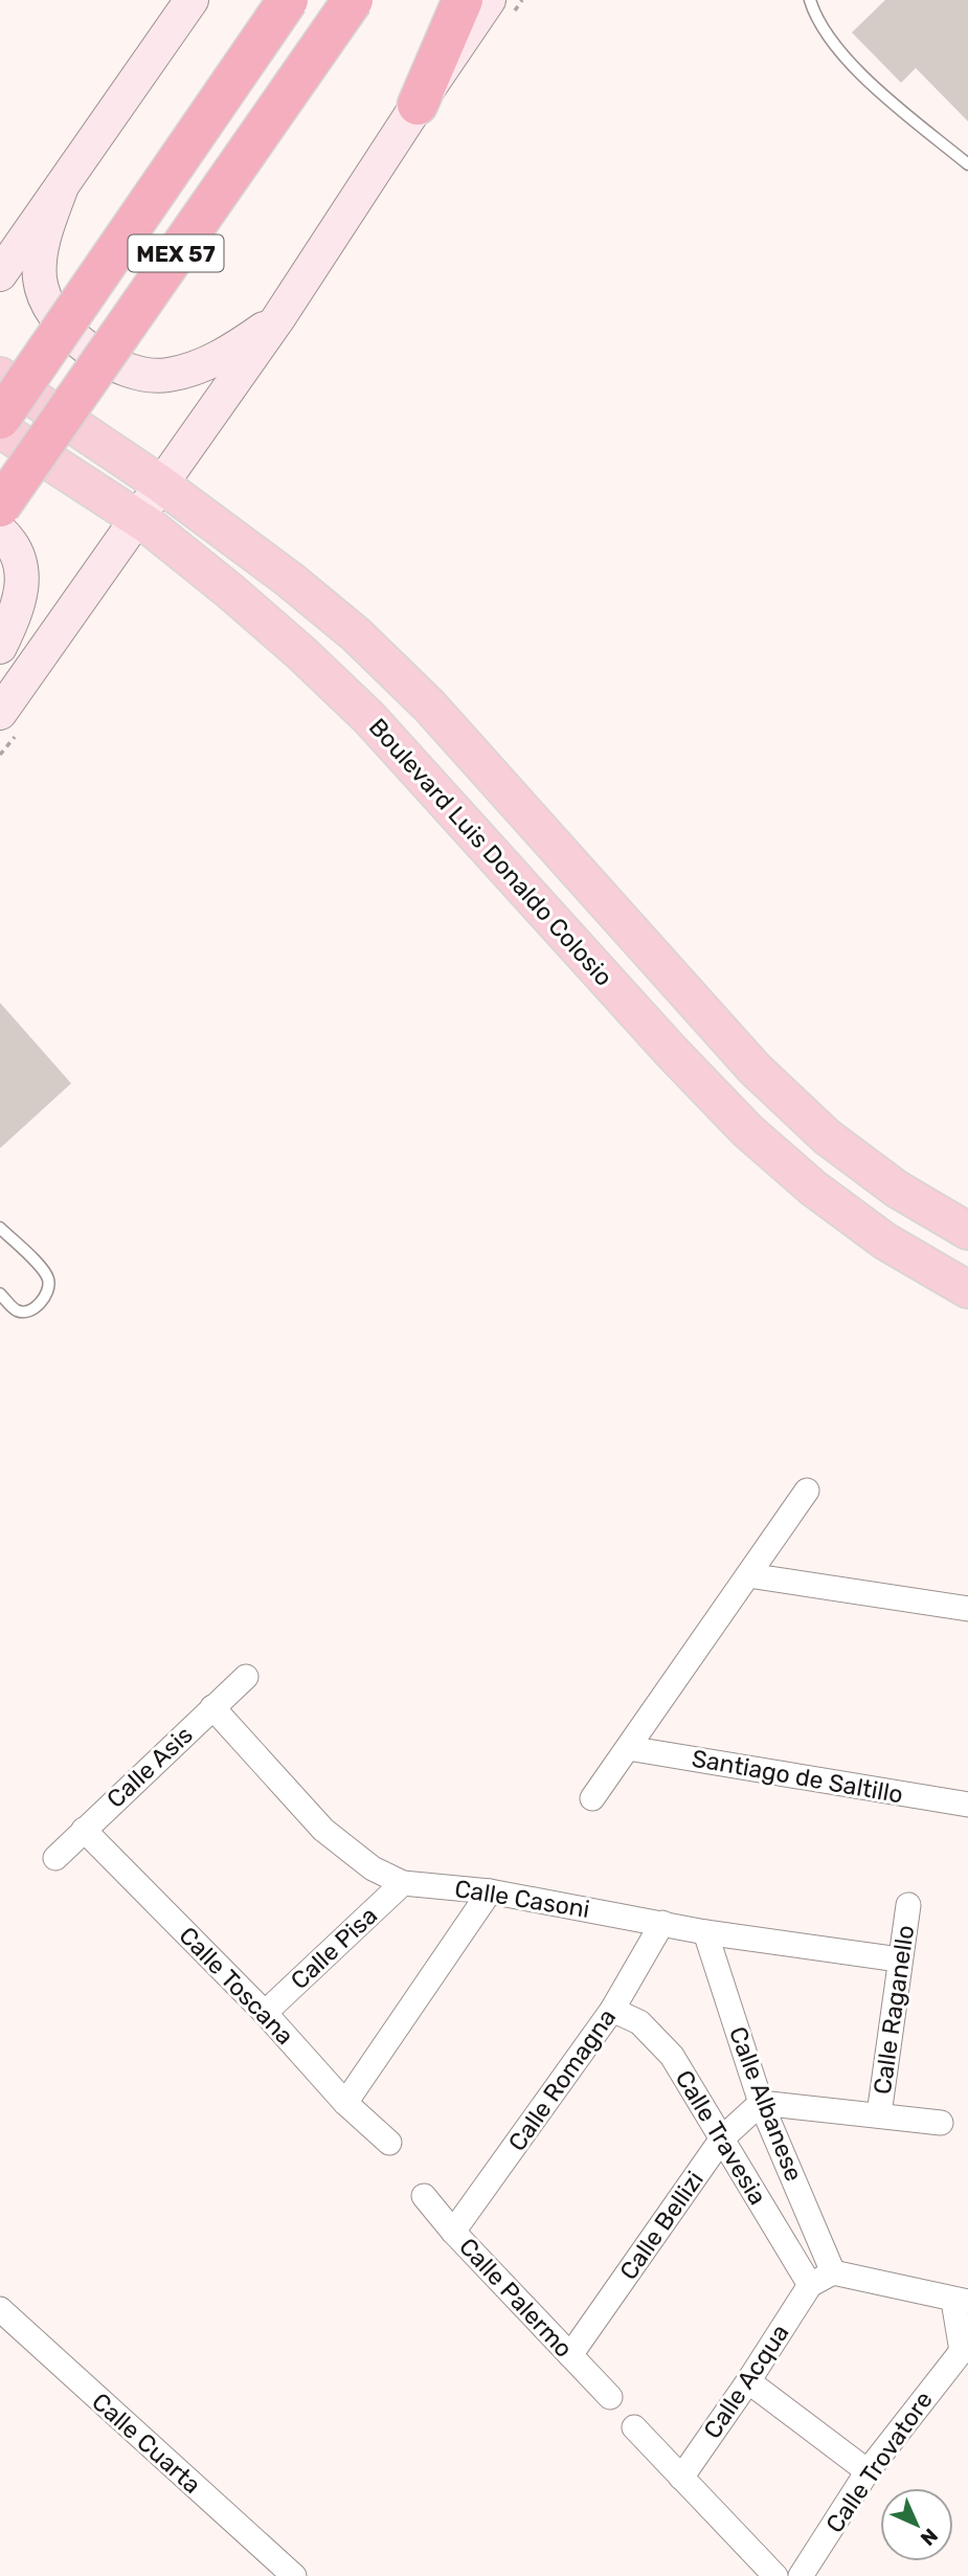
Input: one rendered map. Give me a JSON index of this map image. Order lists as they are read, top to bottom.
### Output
{
  "streets": {
    "highway": ["MEX 57"],
    "main road": ["Boulevard Luis Donaldo Colosio"],
    "street": [
      "Calle Asis",
      "Santiago de Saltillo",
      "Calle Casoni",
      "Calle Pisa",
      "Calle Toscana",
      "Calle Raganello",
      "Calle Romagna",
      "Calle Albanese",
      "Calle Travesia",
      "Calle Bellizi",
      "Calle Palermo",
      "Calle Acqua",
      "Calle Cuarta",
      "Calle Trovatore"
    ]
  },
  "crossings": [
    ["Calle Asis", "Calle Casoni"],
    ["Calle Asis", "Calle Toscana"],
    ["Calle Casoni", "Calle Pisa"],
    ["Calle Casoni", "Calle Raganello"],
    ["Calle Casoni", "Calle Romagna"],
    ["Calle Casoni", "Calle Albanese"],
    ["Calle Pisa", "Calle Toscana"],
    ["Calle Romagna", "Calle Travesia"],
    ["Calle Romagna", "Calle Palermo"],
    ["Calle Albanese", "Calle Bellizi"],
    ["Calle Travesia", "Calle Bellizi"],
    ["Calle Travesia", "Calle Acqua"],
    ["Calle Bellizi", "Calle Palermo"]
  ],
  "north": "bottom right"
}
